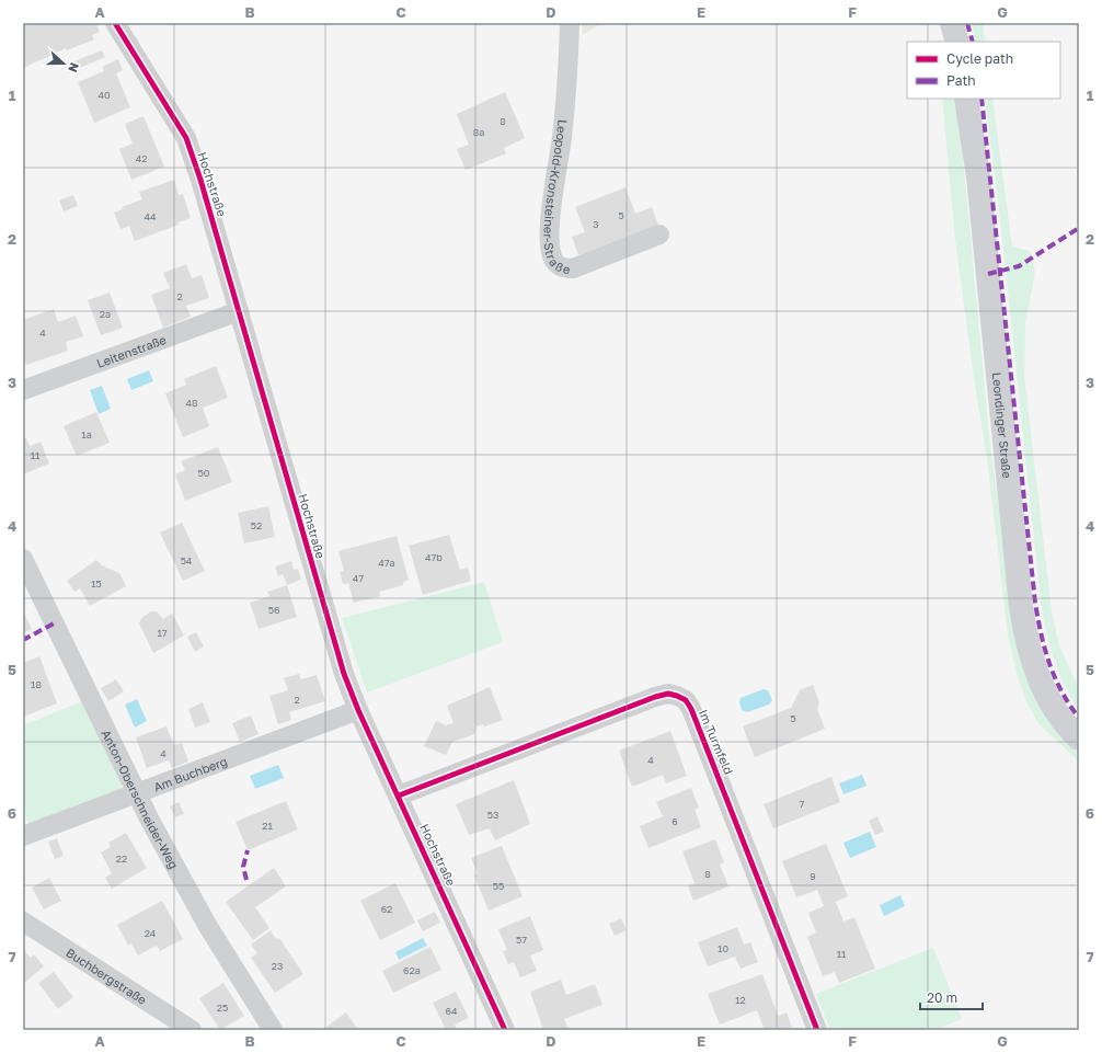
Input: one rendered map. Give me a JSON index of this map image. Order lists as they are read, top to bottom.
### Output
{
  "streets": {
    "street": [
      "Hochstraße",
      "Leopold-Kronsteiner-Straße",
      "Leitenstraße",
      "Leondinger Straße",
      "Im Turmfeld",
      "Am Buchberg",
      "Anton-Oberschneider-Weg",
      "Buchbergstraße"
    ]
  },
  "crossings": [
    ["Hochstraße", "Leitenstraße"],
    ["Hochstraße", "Im Turmfeld"],
    ["Hochstraße", "Am Buchberg"],
    ["Am Buchberg", "Anton-Oberschneider-Weg"]
  ],
  "house_numbers": [
    "40",
    "8",
    "8a",
    "42",
    "5",
    "44",
    "3",
    "2",
    "2a",
    "4",
    "48",
    "1a",
    "11",
    "50",
    "52",
    "47b",
    "54",
    "47a",
    "47",
    "15",
    "56",
    "17",
    "18",
    "2",
    "5",
    "4",
    "4",
    "7",
    "53",
    "6",
    "21",
    "22",
    "8",
    "9",
    "55",
    "62",
    "24",
    "57",
    "10",
    "11",
    "23",
    "62a",
    "12",
    "25",
    "64"
  ],
  "legend": ["Cycle path", "Path"],
  "scale_bar": "20 m",
  "north": "right",
  "grid": {
    "columns": [
      "A",
      "B",
      "C",
      "D",
      "E",
      "F",
      "G"
    ],
    "rows": [
      "1",
      "2",
      "3",
      "4",
      "5",
      "6",
      "7"
    ]
  }
}
